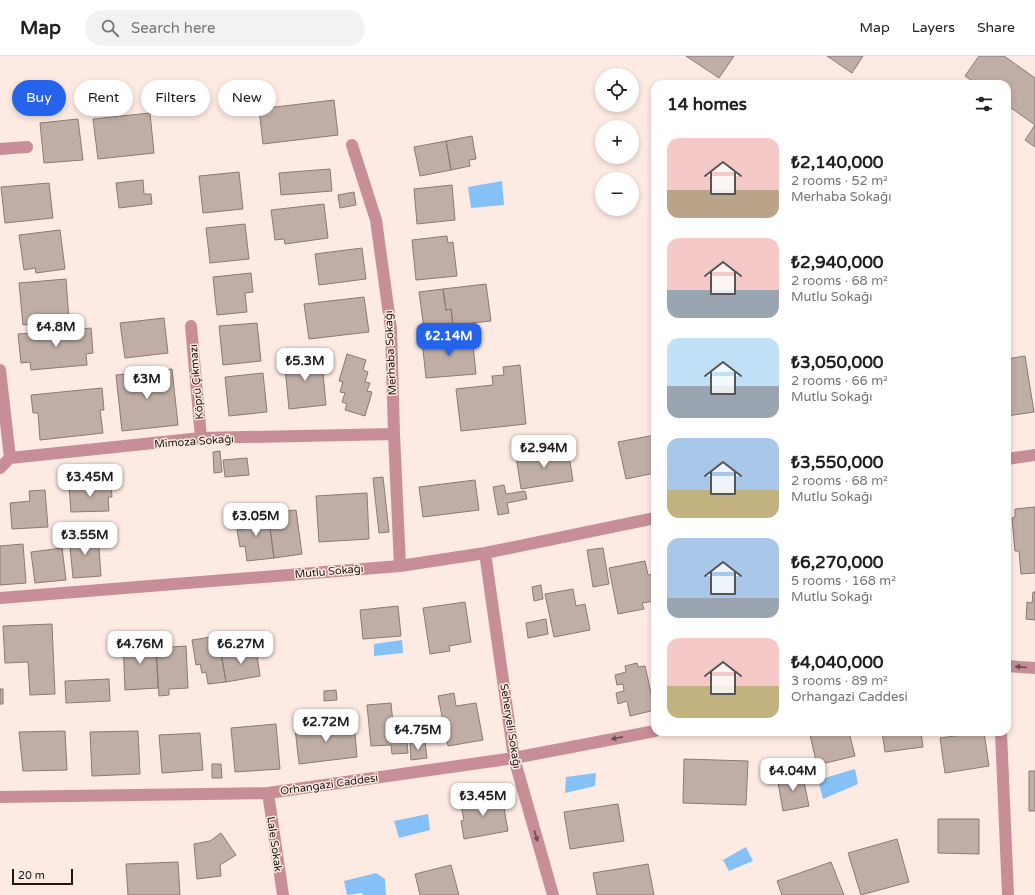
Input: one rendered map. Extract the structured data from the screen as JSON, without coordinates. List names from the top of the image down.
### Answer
{
  "streets": {
    "street": [
      "Merhaba Sokağı",
      "Köprü Çıkmazı",
      "Mimoza Sokağı",
      "Mutlu Sokağı",
      "Seheryeli Sokağı",
      "Orhangazi Caddesi",
      "Lale Sokak"
    ]
  },
  "crossings": [
    ["Merhaba Sokağı", "Mimoza Sokağı"],
    ["Merhaba Sokağı", "Mutlu Sokağı"],
    ["Köprü Çıkmazı", "Mimoza Sokağı"],
    ["Mutlu Sokağı", "Seheryeli Sokağı"],
    ["Seheryeli Sokağı", "Orhangazi Caddesi"],
    ["Orhangazi Caddesi", "Lale Sokak"]
  ],
  "one_way": ["Seheryeli Sokağı"],
  "scale_bar": "20 m",
  "page": {
    "header": "Map",
    "search": "Search here",
    "nav": ["Map", "Layers", "Share"],
    "map_buttons": ["+", "−"],
    "chip": [
      "Buy",
      "Rent",
      "Filters",
      "New"
    ],
    "heading": "14 homes",
    "list": [
      {
        "name": "₺2,140,000",
        "note": "2 rooms · 52 m² · Merhaba Sokağı"
      },
      {
        "name": "₺2,940,000",
        "note": "2 rooms · 68 m² · Mutlu Sokağı"
      },
      {
        "name": "₺3,050,000",
        "note": "2 rooms · 66 m² · Mutlu Sokağı"
      },
      {
        "name": "₺3,550,000",
        "note": "2 rooms · 68 m² · Mutlu Sokağı"
      },
      {
        "name": "₺6,270,000",
        "note": "5 rooms · 168 m² · Mutlu Sokağı"
      },
      {
        "name": "₺4,040,000",
        "note": "3 rooms · 89 m² · Orhangazi Caddesi"
      }
    ],
    "price": [
      "₺4.8M",
      "₺2.14M",
      "₺5.3M",
      "₺3M",
      "₺2.94M",
      "₺3.45M",
      "₺3.05M",
      "₺3.55M",
      "₺4.76M",
      "₺6.27M",
      "₺2.72M",
      "₺4.75M",
      "₺4.04M",
      "₺3.45M"
    ],
    "scale": "20 m"
  }
}
